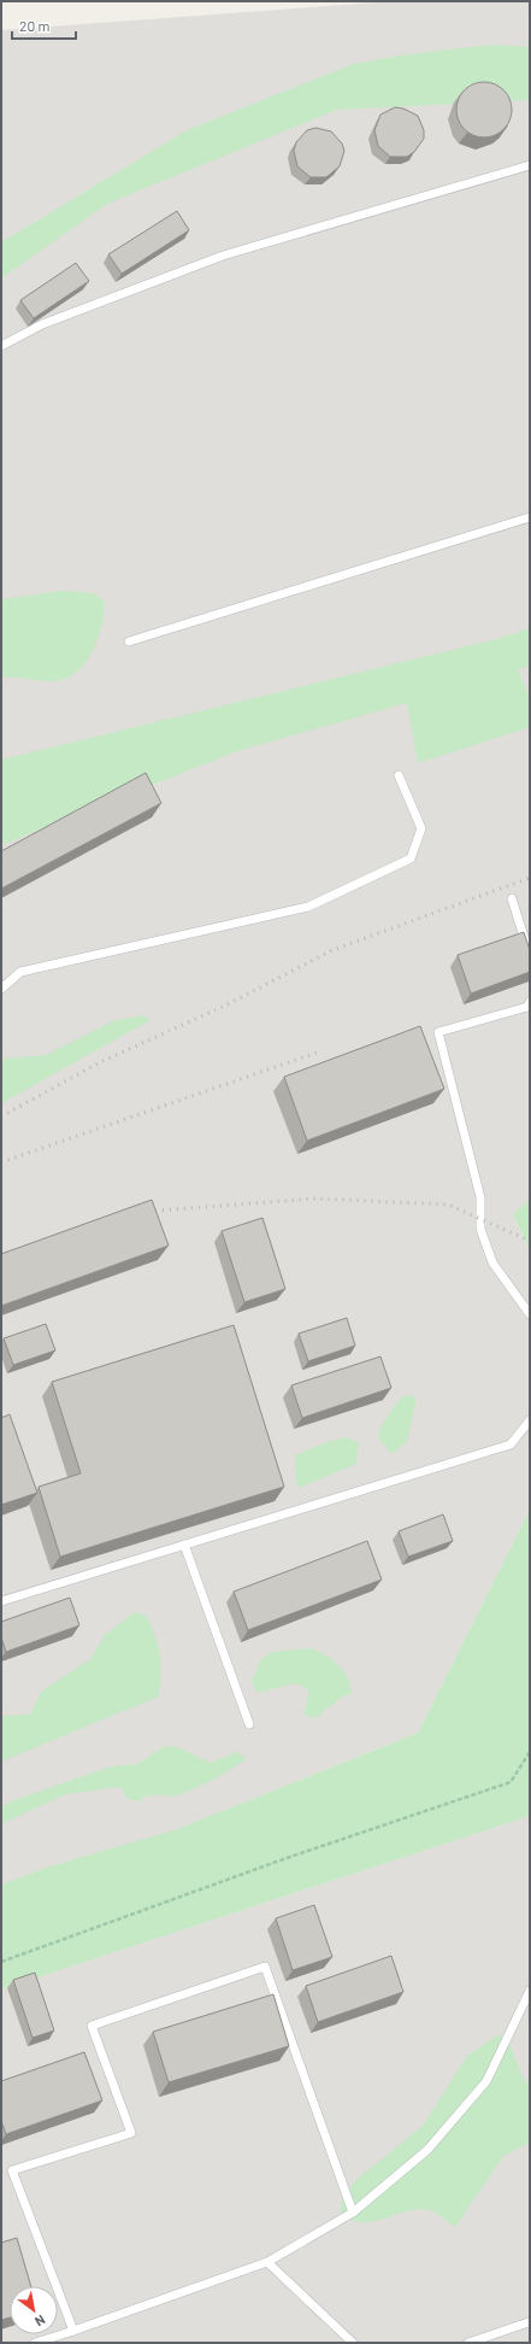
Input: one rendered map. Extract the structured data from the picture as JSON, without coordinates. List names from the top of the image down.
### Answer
{
  "scale_bar": "20 m",
  "north": "bottom right"
}
